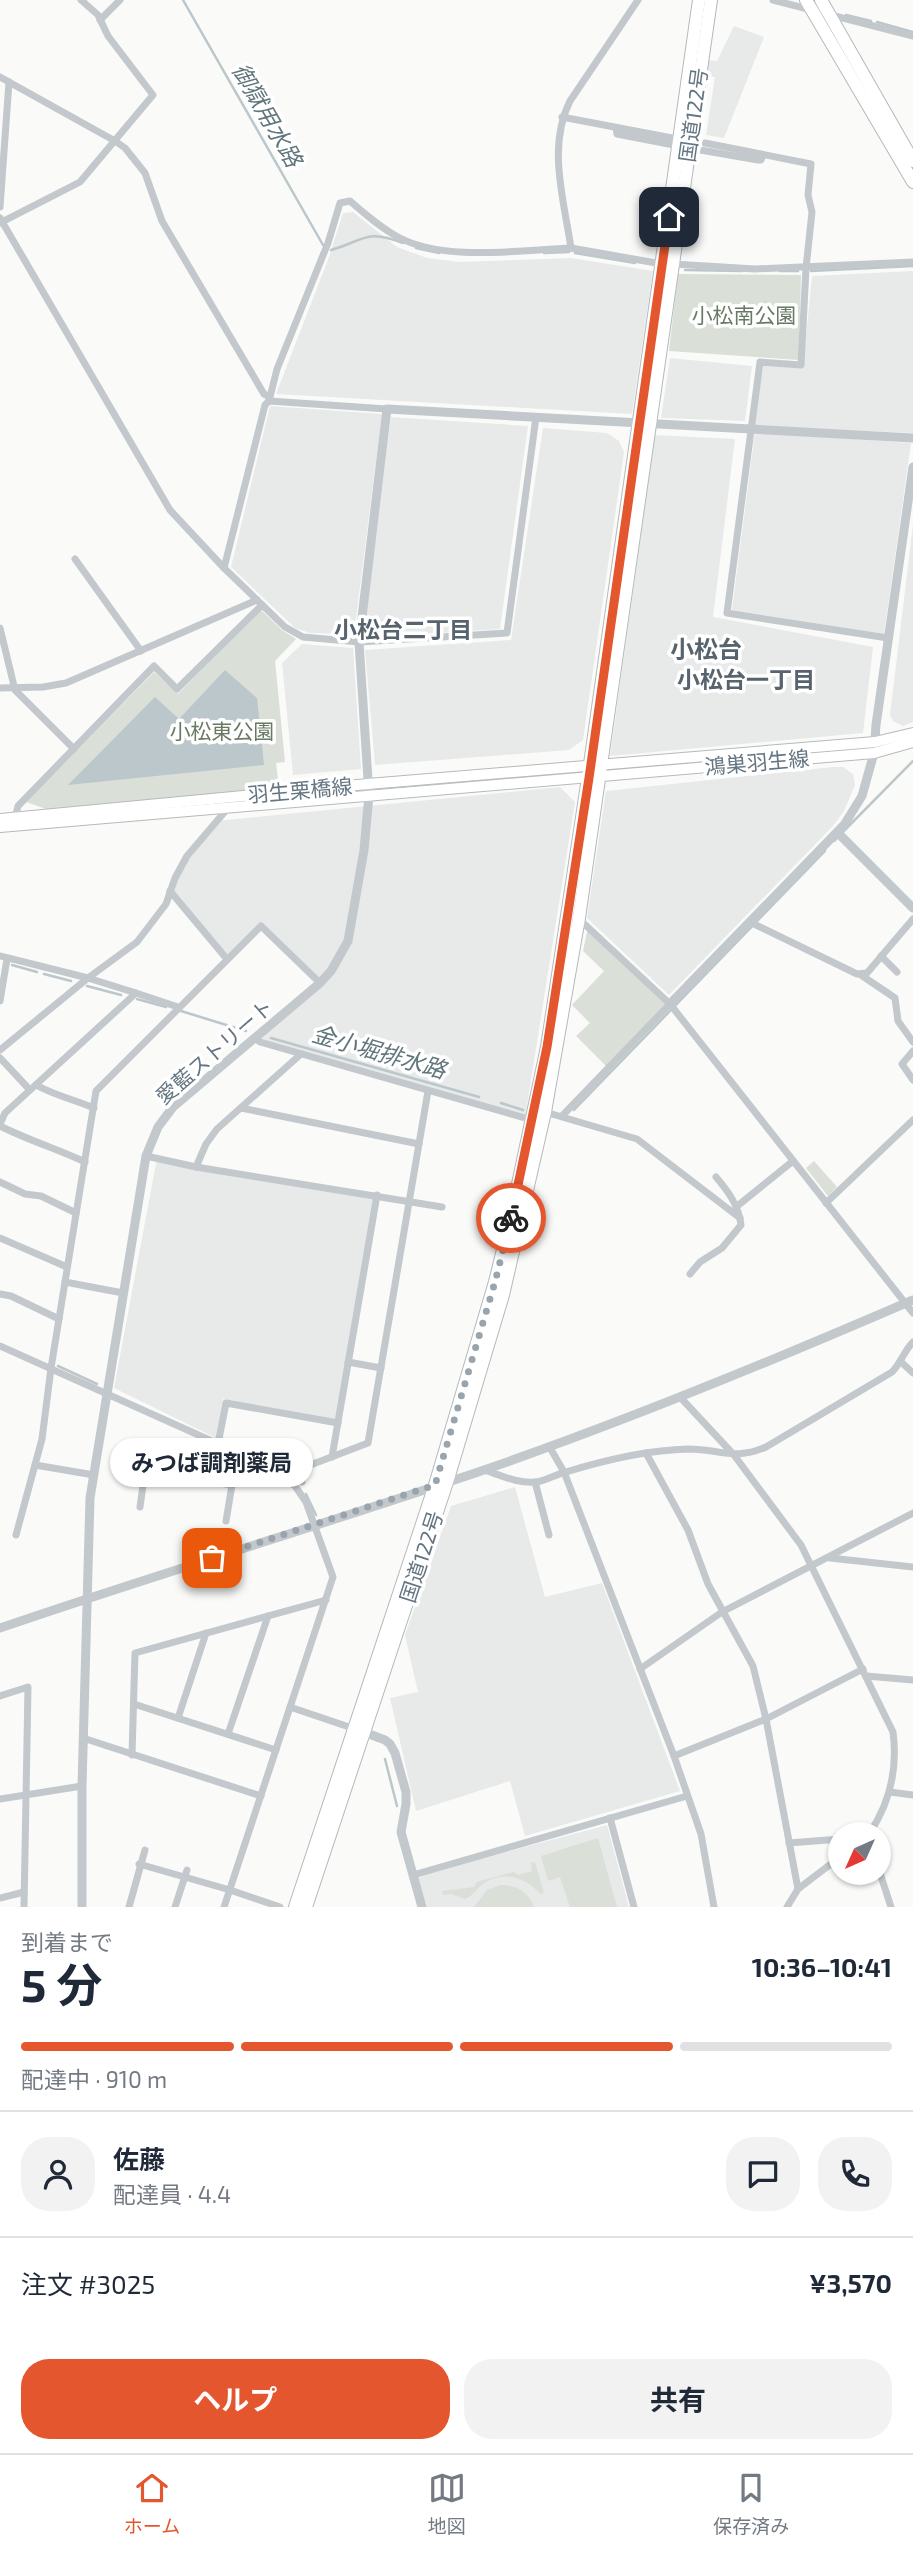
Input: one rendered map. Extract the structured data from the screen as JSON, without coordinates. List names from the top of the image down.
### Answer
{
  "streets": {
    "highway": ["国道122号"],
    "main road": ["鴻巣羽生線", "羽生栗橋線"],
    "street": ["愛藍ストリート"]
  },
  "crossings": [
    ["国道122号", "鴻巣羽生線"],
    ["国道122号", "羽生栗橋線"],
    ["鴻巣羽生線", "羽生栗橋線"],
    ["羽生栗橋線", "愛藍ストリート"]
  ],
  "districts": ["小松台二丁目", "小松台", "小松台一丁目"],
  "water": ["御獄用水路", "金小堀排水路"],
  "parks": ["小松南公園", "小松東公園"],
  "places": ["みつば調剤薬局"],
  "north": "bottom left",
  "page": {
    "bubble": "みつば調剤薬局",
    "heading": ["5 分", "到着まで", "10:36–10:41"],
    "panel": [
      "佐藤",
      "配達員 · 4.4",
      "注文 #3025",
      "¥3,570"
    ],
    "bar": "配達中 · 910 m",
    "buttons": ["ヘルプ", "共有"],
    "tabs": ["ホーム", "地図", "保存済み"]
  }
}
